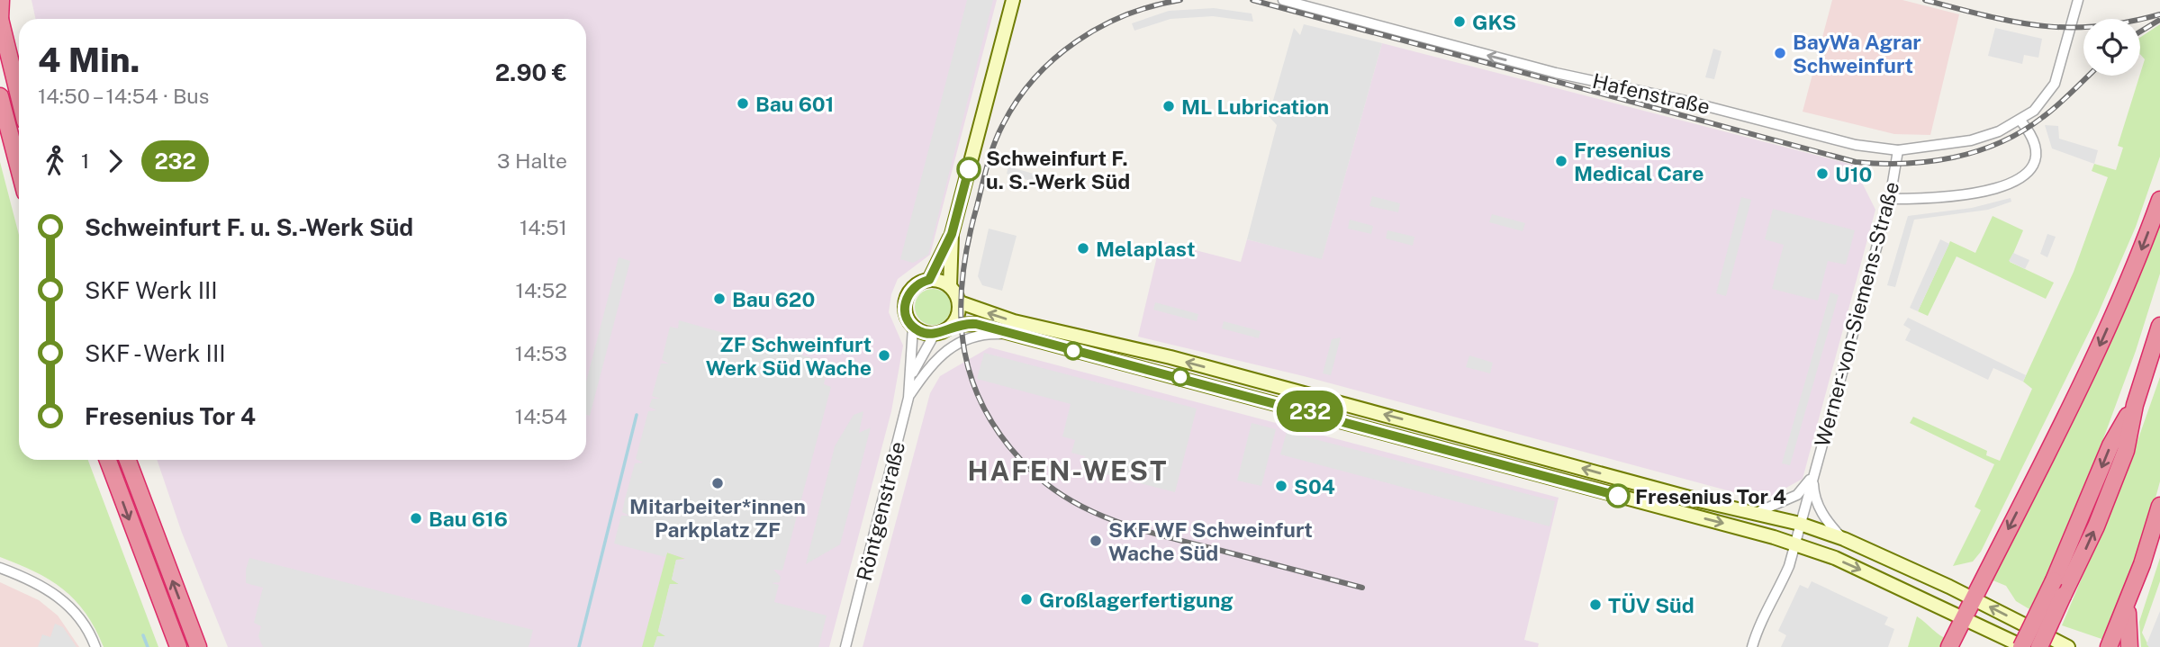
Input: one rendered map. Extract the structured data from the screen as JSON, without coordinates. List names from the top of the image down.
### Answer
{
  "streets": {
    "street": ["Hafenstraße", "Werner-von-Siemens-Straße", "Röntgenstraße"]
  },
  "crossings": [
    ["Hafenstraße", "Werner-von-Siemens-Straße"]
  ],
  "one_way": ["Hafenstraße"],
  "districts": ["HAFEN-WEST"],
  "places": [
    "GKS",
    "BayWa Agrar Schweinfurt",
    "Bau 601",
    "ML Lubrication",
    "Fresenius Medical Care",
    "Schweinfurt F. u. S.-Werk Süd",
    "U10",
    "Melaplast",
    "Bau 620",
    "ZF Schweinfurt Werk Süd Wache",
    "Mitarbeiter*innen Parkplatz ZF",
    "S04",
    "Fresenius Tor 4",
    "Bau 616",
    "SKF WF Schweinfurt Wache Süd",
    "Großlagerfertigung",
    "TÜV Süd"
  ],
  "lines": ["bus line 232"],
  "page": {
    "on_map": "232",
    "heading": ["4 Min.", "14:50 – 14:54 · Bus", "2.90 €"],
    "legs": ["1", "232", "3 Halte"],
    "list": [
      {
        "name": "Schweinfurt F. u. S.-Werk Süd",
        "value": "14:51"
      },
      {
        "name": "SKF Werk III",
        "value": "14:52"
      },
      {
        "name": "SKF - Werk III",
        "value": "14:53"
      },
      {
        "name": "Fresenius Tor 4",
        "value": "14:54"
      }
    ]
  }
}
